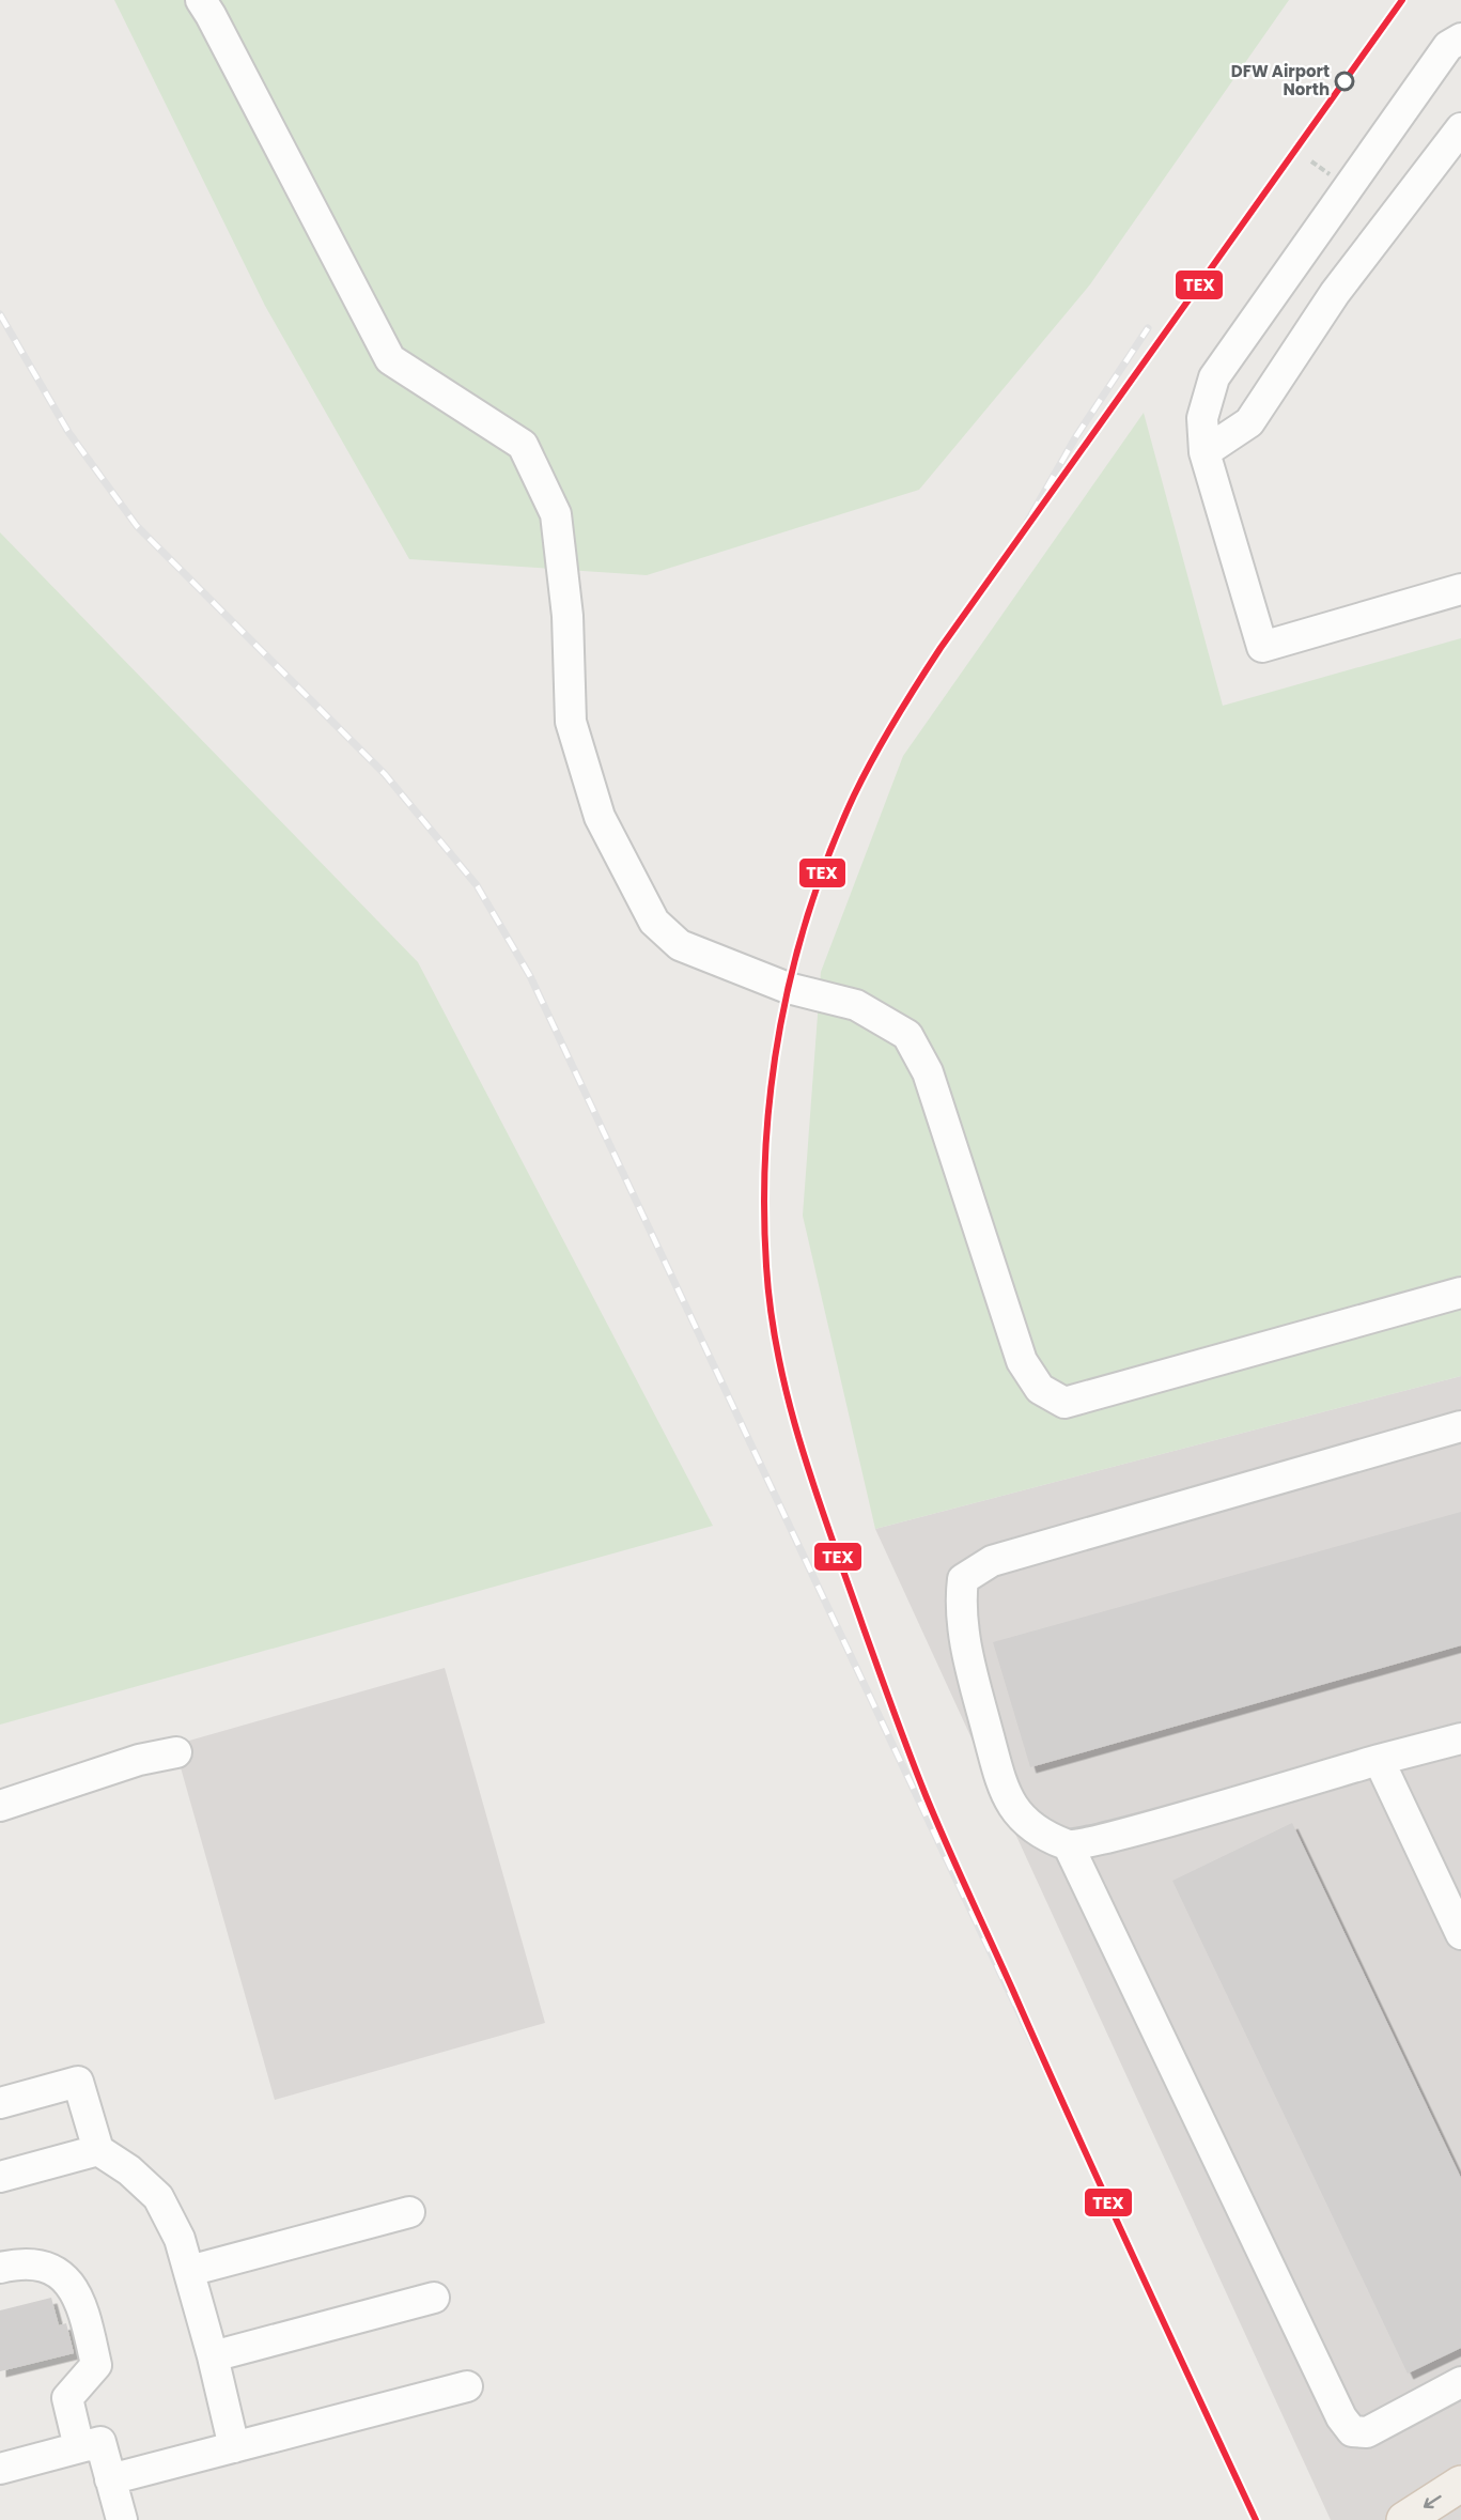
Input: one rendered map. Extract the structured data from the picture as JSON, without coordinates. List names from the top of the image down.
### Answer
{
  "places": ["DFW Airport North"],
  "lines": ["transit line TEX"]
}
